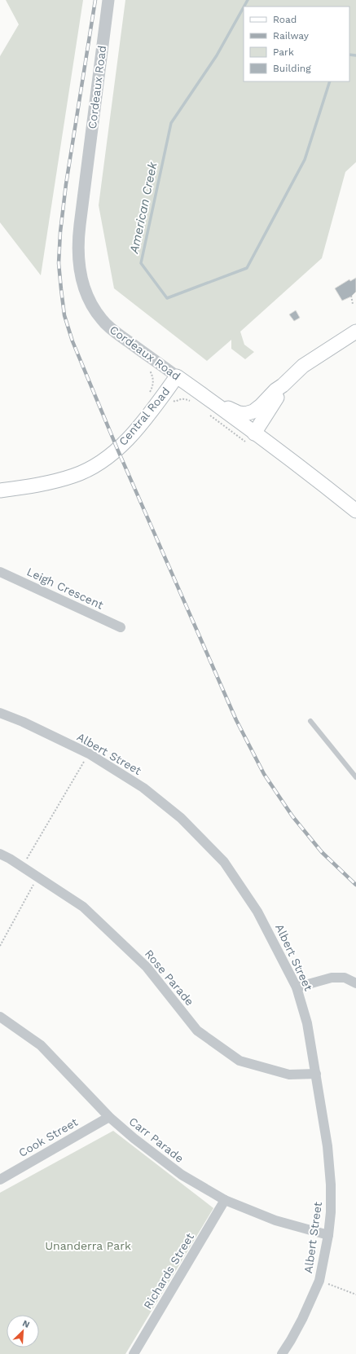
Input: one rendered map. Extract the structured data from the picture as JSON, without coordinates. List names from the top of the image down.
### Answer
{
  "streets": {
    "main road": ["Cordeaux Road", "Central Road"],
    "street": [
      "Leigh Crescent",
      "Albert Street",
      "Rose Parade",
      "Cook Street",
      "Carr Parade",
      "Richards Street"
    ]
  },
  "crossings": [
    ["Cordeaux Road", "Central Road"],
    ["Albert Street", "Rose Parade"],
    ["Albert Street", "Carr Parade"],
    ["Cook Street", "Carr Parade"],
    ["Carr Parade", "Richards Street"]
  ],
  "water": ["American Creek"],
  "parks": ["Unanderra Park"],
  "legend": [
    "Road",
    "Railway",
    "Park",
    "Building"
  ],
  "north": "top right"
}
